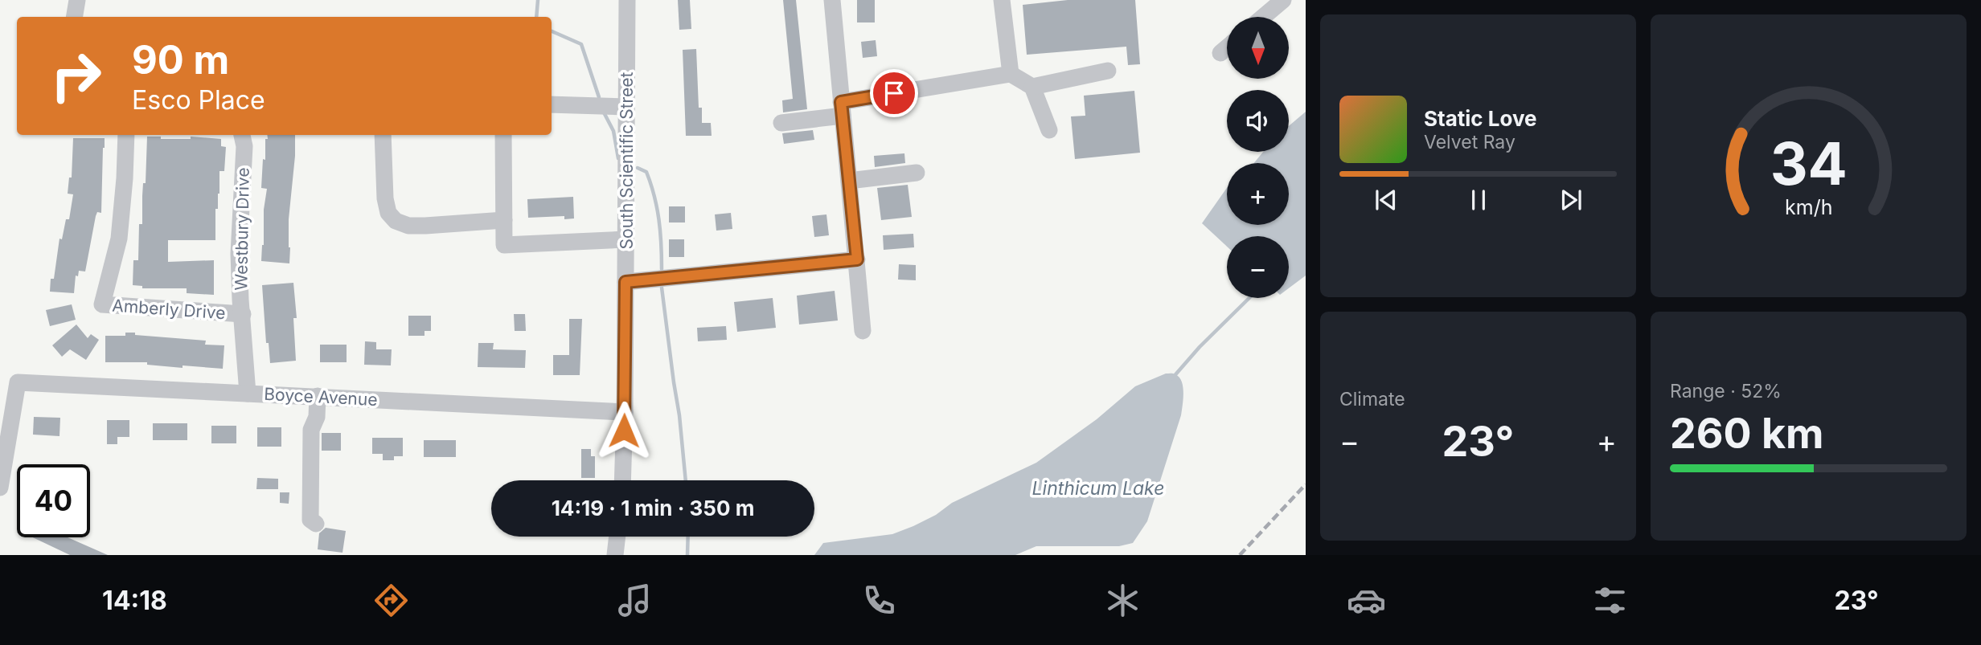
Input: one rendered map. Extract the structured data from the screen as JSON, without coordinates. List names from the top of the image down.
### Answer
{
  "streets": {
    "street": [
      "South Scientific Street",
      "Westbury Drive",
      "Amberly Drive",
      "Boyce Avenue"
    ]
  },
  "crossings": [
    ["South Scientific Street", "Boyce Avenue"],
    ["Westbury Drive", "Amberly Drive"],
    ["Westbury Drive", "Boyce Avenue"]
  ],
  "water": ["Linthicum Lake"],
  "north": "bottom",
  "page": {
    "map_buttons": ["+", "−"],
    "turn": ["90 m", "Esco Place"],
    "song": ["Static Love", "Velvet Ray"],
    "tile": [
      "Climate",
      ["Range · 52%", "260 km"]
    ],
    "heat": ["−", "23°", "+"],
    "limit": "40",
    "trip": "14:19 · 1 min · 350 m",
    "tabs": ["14:18", "23°"],
    "gauge": ["34", "km/h"]
  }
}
